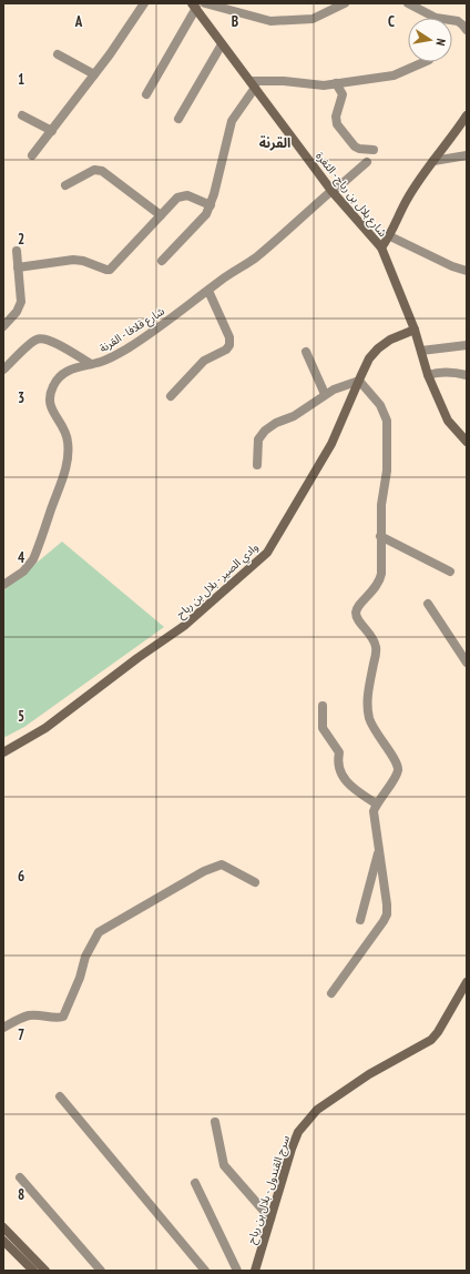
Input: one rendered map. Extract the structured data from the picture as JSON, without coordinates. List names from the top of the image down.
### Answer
{
  "streets": {
    "street": [
      "شارع بلال بن رباح - الثغرة",
      "شارع قلافا - القرنة",
      "وادي الصير - بلال بن رباح",
      "سرج القندول - بلال بن رباح"
    ]
  },
  "crossings": [
    ["شارع بلال بن رباح - الثغرة", "شارع قلافا - القرنة"],
    ["شارع بلال بن رباح - الثغرة", "وادي الصير - بلال بن رباح"]
  ],
  "districts": ["القرنة"],
  "north": "right",
  "grid": {
    "columns": ["A", "B", "C"],
    "rows": [
      "1",
      "2",
      "3",
      "4",
      "5",
      "6",
      "7",
      "8"
    ]
  }
}
